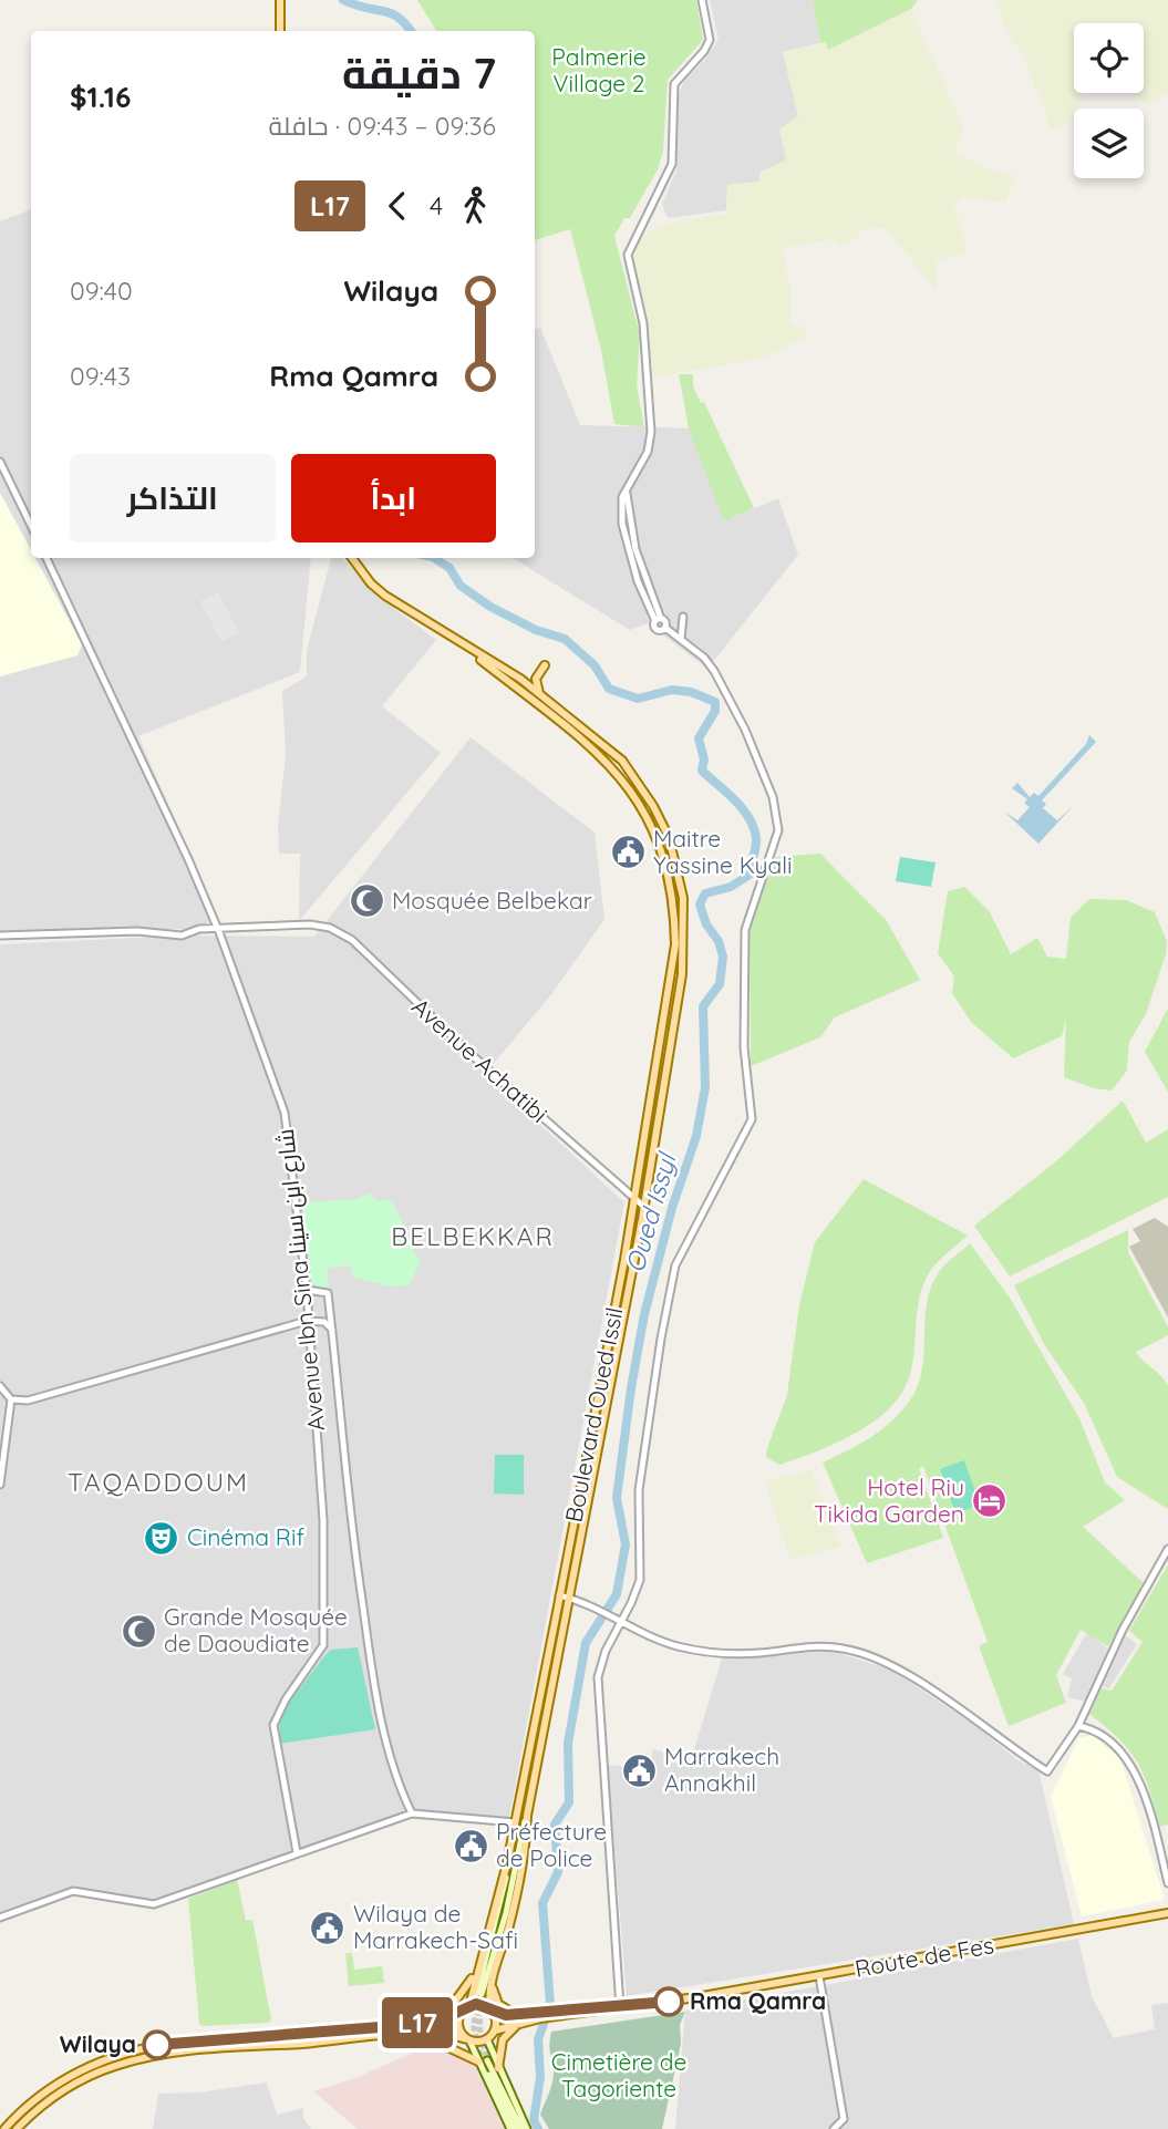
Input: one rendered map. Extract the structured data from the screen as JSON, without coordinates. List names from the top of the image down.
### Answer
{
  "streets": {
    "main road": ["Boulevard Oued Issil", "Route de Fes"],
    "street": ["Avenue Achatibi", "Avenue Ibn Sina شارع ابن سينا"]
  },
  "crossings": [
    ["Avenue Achatibi", "Avenue Ibn Sina شارع ابن سينا"],
    ["Avenue Achatibi", "Boulevard Oued Issil"],
    ["Boulevard Oued Issil", "Route de Fes"]
  ],
  "districts": ["BELBEKKAR", "TAQADDOUM"],
  "water": ["Oued Issyl"],
  "parks": ["Palmerie Village 2", "Cimetière de Tagoriente"],
  "places": {
    "public building": [
      "Maitre Yassine Kyali",
      "Marrakech Annakhil",
      "Préfecture de Police",
      "Wilaya de Marrakech-Safi"
    ],
    "mosque": ["Mosquée Belbekar", "Grande Mosquée de Daoudiate"],
    "hotel": ["Hotel Riu Tikida Garden"],
    "theatre": ["Cinéma Rif"],
    "other": ["Rma Qamra", "Wilaya"]
  },
  "lines": ["bus line L17"],
  "page": {
    "on_map": "L17",
    "heading": ["7 دقيقة", "09:36 – 09:43 · حافلة", "$1.16"],
    "legs": ["4", "L17"],
    "list": [
      {
        "name": "Wilaya",
        "value": "09:40"
      },
      {
        "name": "Rma Qamra",
        "value": "09:43"
      }
    ],
    "buttons": ["ابدأ", "التذاكر"]
  }
}
